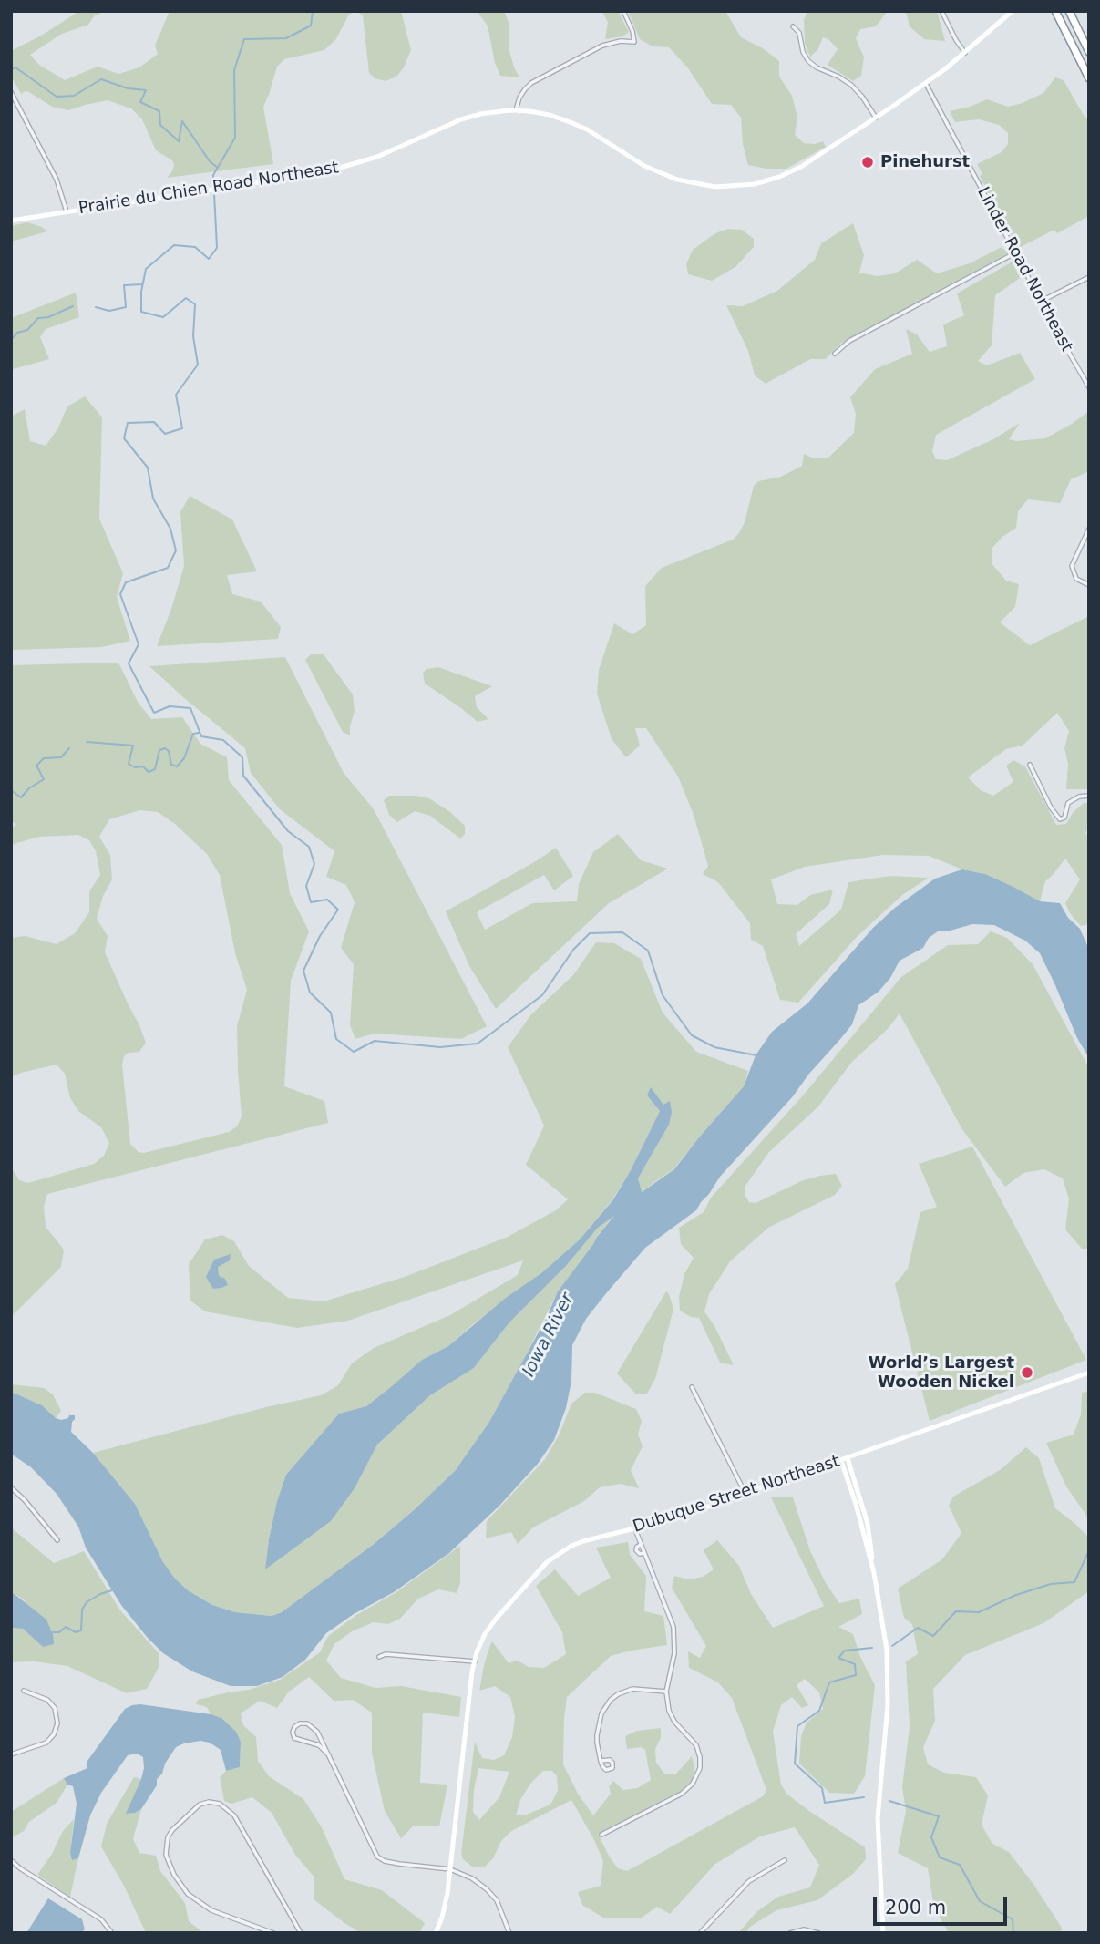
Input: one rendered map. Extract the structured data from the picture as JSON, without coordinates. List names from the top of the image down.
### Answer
{
  "streets": {
    "main road": ["Prairie du Chien Road Northeast", "Dubuque Street Northeast"],
    "street": ["Linder Road Northeast"]
  },
  "crossings": [
    ["Prairie du Chien Road Northeast", "Linder Road Northeast"]
  ],
  "water": ["Iowa River"],
  "places": ["Pinehurst", "World’s Largest Wooden Nickel"],
  "scale_bar": "200 m"
}
